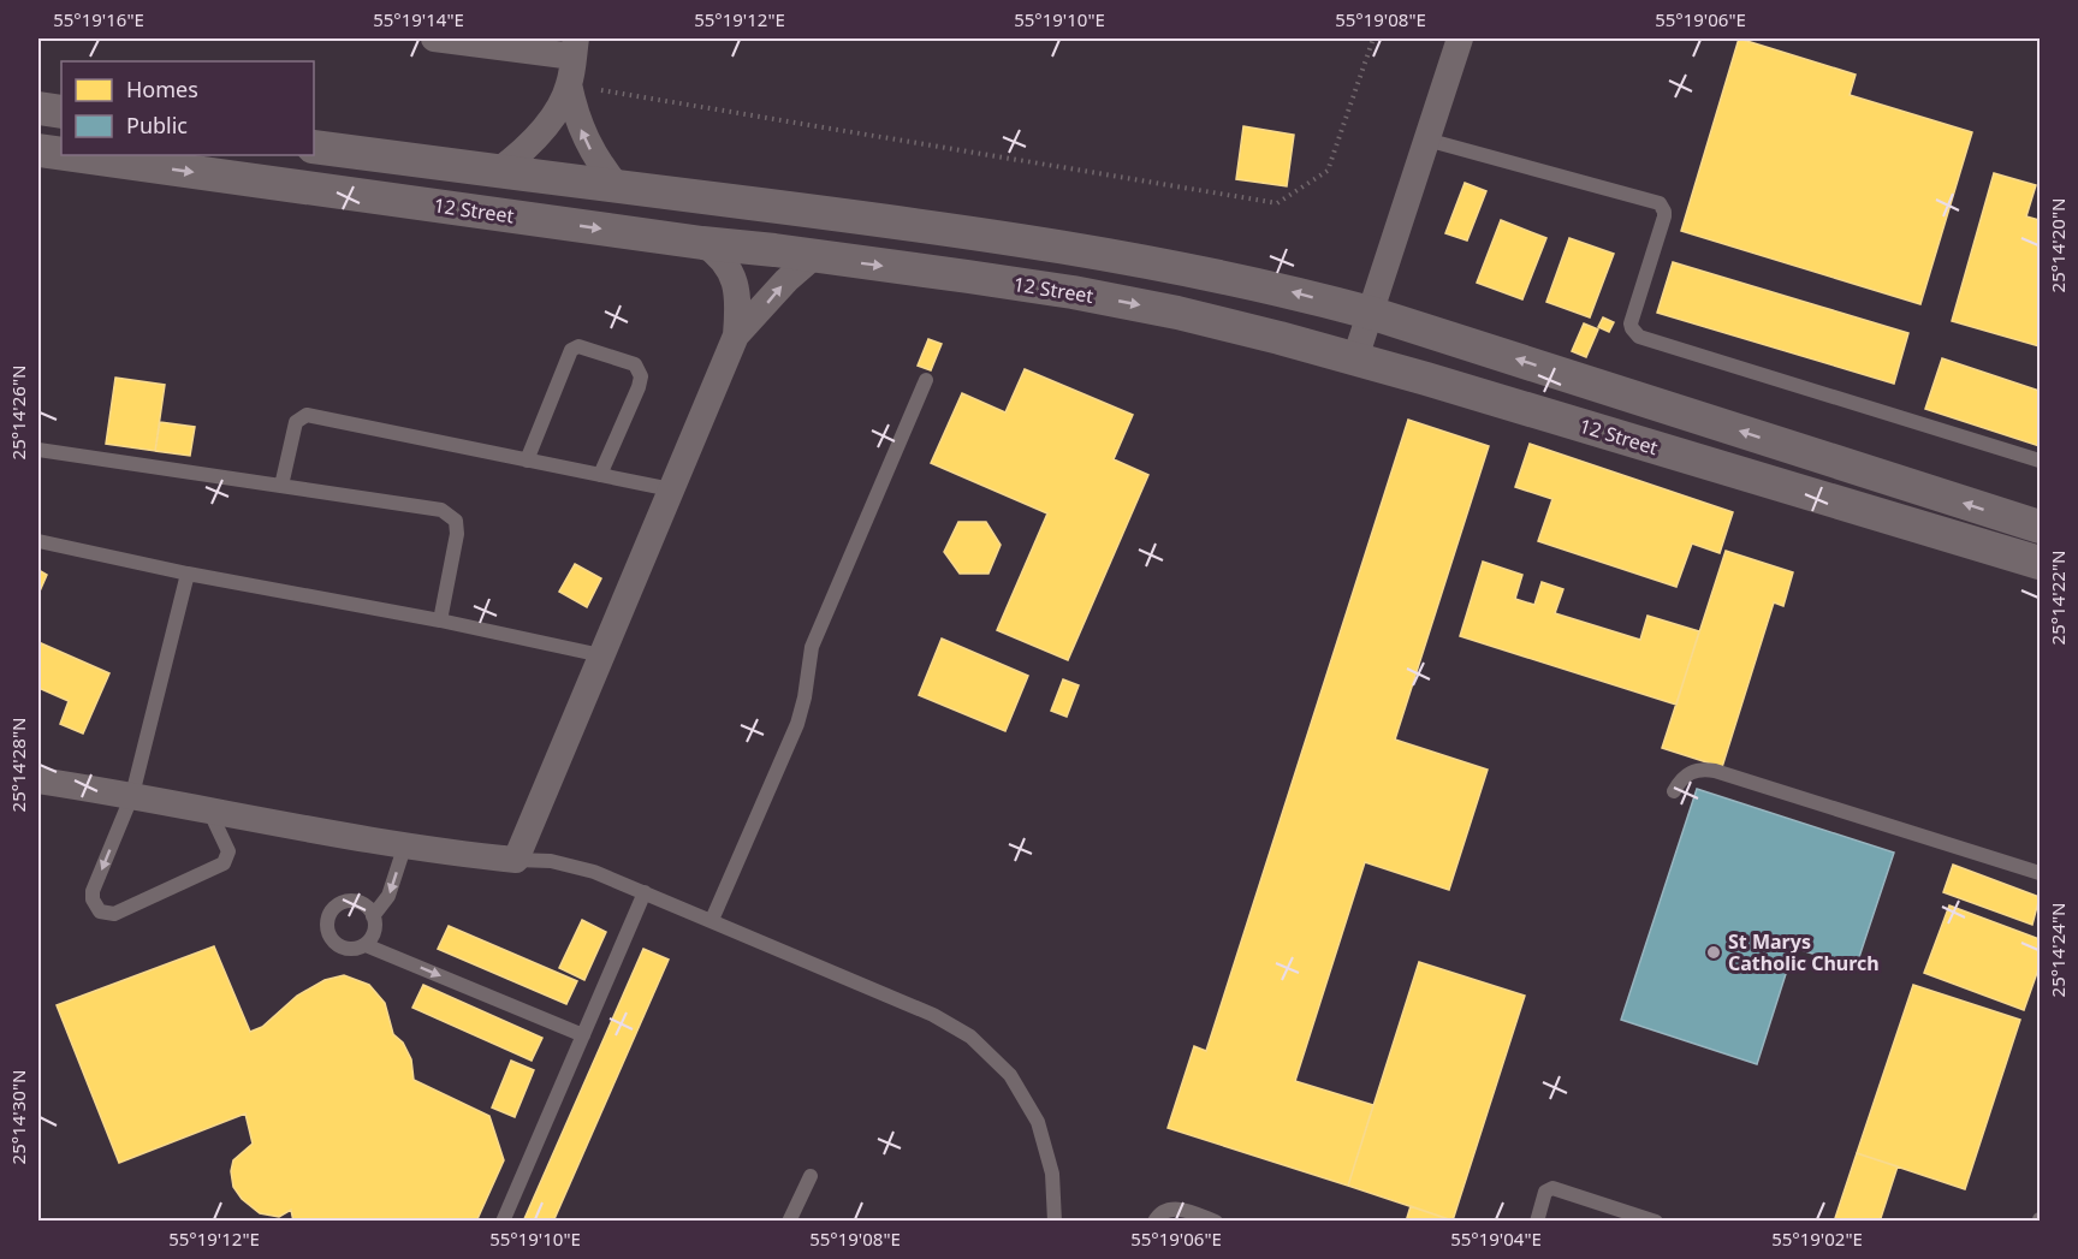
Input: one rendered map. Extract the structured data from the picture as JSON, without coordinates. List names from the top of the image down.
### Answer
{
  "streets": {
    "street": ["12 Street"]
  },
  "places": ["St Marys Catholic Church"],
  "legend": ["Homes", "Public"],
  "coordinates": [
    "55°19'16\"E",
    "55°19'14\"E",
    "55°19'12\"E",
    "55°19'10\"E",
    "55°19'08\"E",
    "55°19'06\"E",
    "25°14'20\"N",
    "25°14'26\"N",
    "25°14'22\"N",
    "25°14'28\"N",
    "25°14'24\"N",
    "25°14'30\"N",
    "55°19'04\"E",
    "55°19'02\"E"
  ]
}
